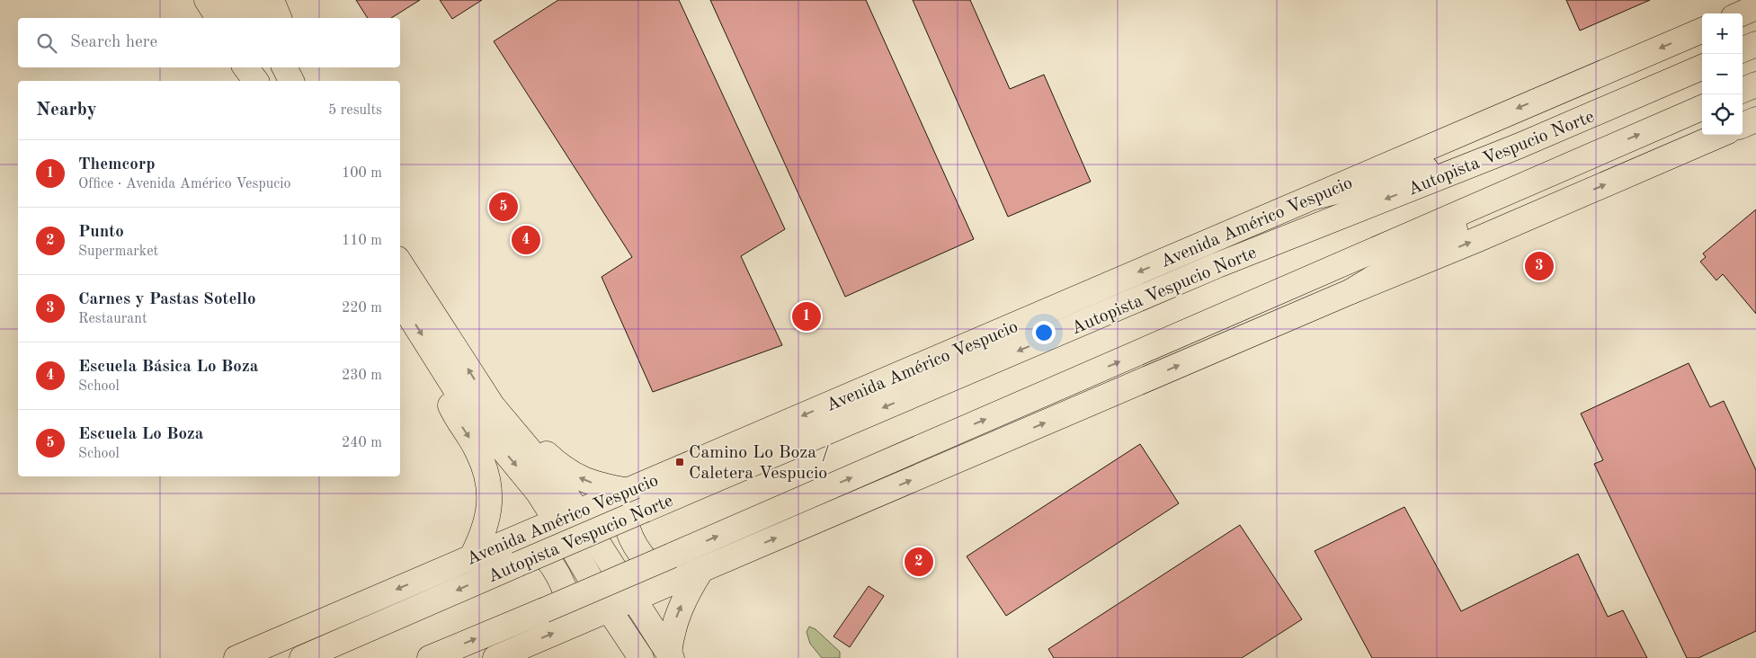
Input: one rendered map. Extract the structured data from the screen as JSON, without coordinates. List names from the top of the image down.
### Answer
{
  "streets": {
    "main road": ["Autopista Vespucio Norte", "Avenida Américo Vespucio"]
  },
  "places": {
    "transit": ["Camino Lo Boza / Caletera Vespucio"]
  },
  "page": {
    "map_buttons": ["+", "−"],
    "search": "Search here",
    "heading": ["Nearby", "5 results"],
    "list": [
      {
        "mark": "1",
        "name": "Themcorp",
        "note": "Office · Avenida Américo Vespucio",
        "value": "100 m"
      },
      {
        "mark": "2",
        "name": "Punto",
        "note": "Supermarket",
        "value": "110 m"
      },
      {
        "mark": "3",
        "name": "Carnes y Pastas Sotello",
        "note": "Restaurant",
        "value": "220 m"
      },
      {
        "mark": "4",
        "name": "Escuela Básica Lo Boza",
        "note": "School",
        "value": "230 m"
      },
      {
        "mark": "5",
        "name": "Escuela Lo Boza",
        "note": "School",
        "value": "240 m"
      }
    ],
    "pins": [
      "5",
      "4",
      "3",
      "1",
      "2"
    ]
  }
}
